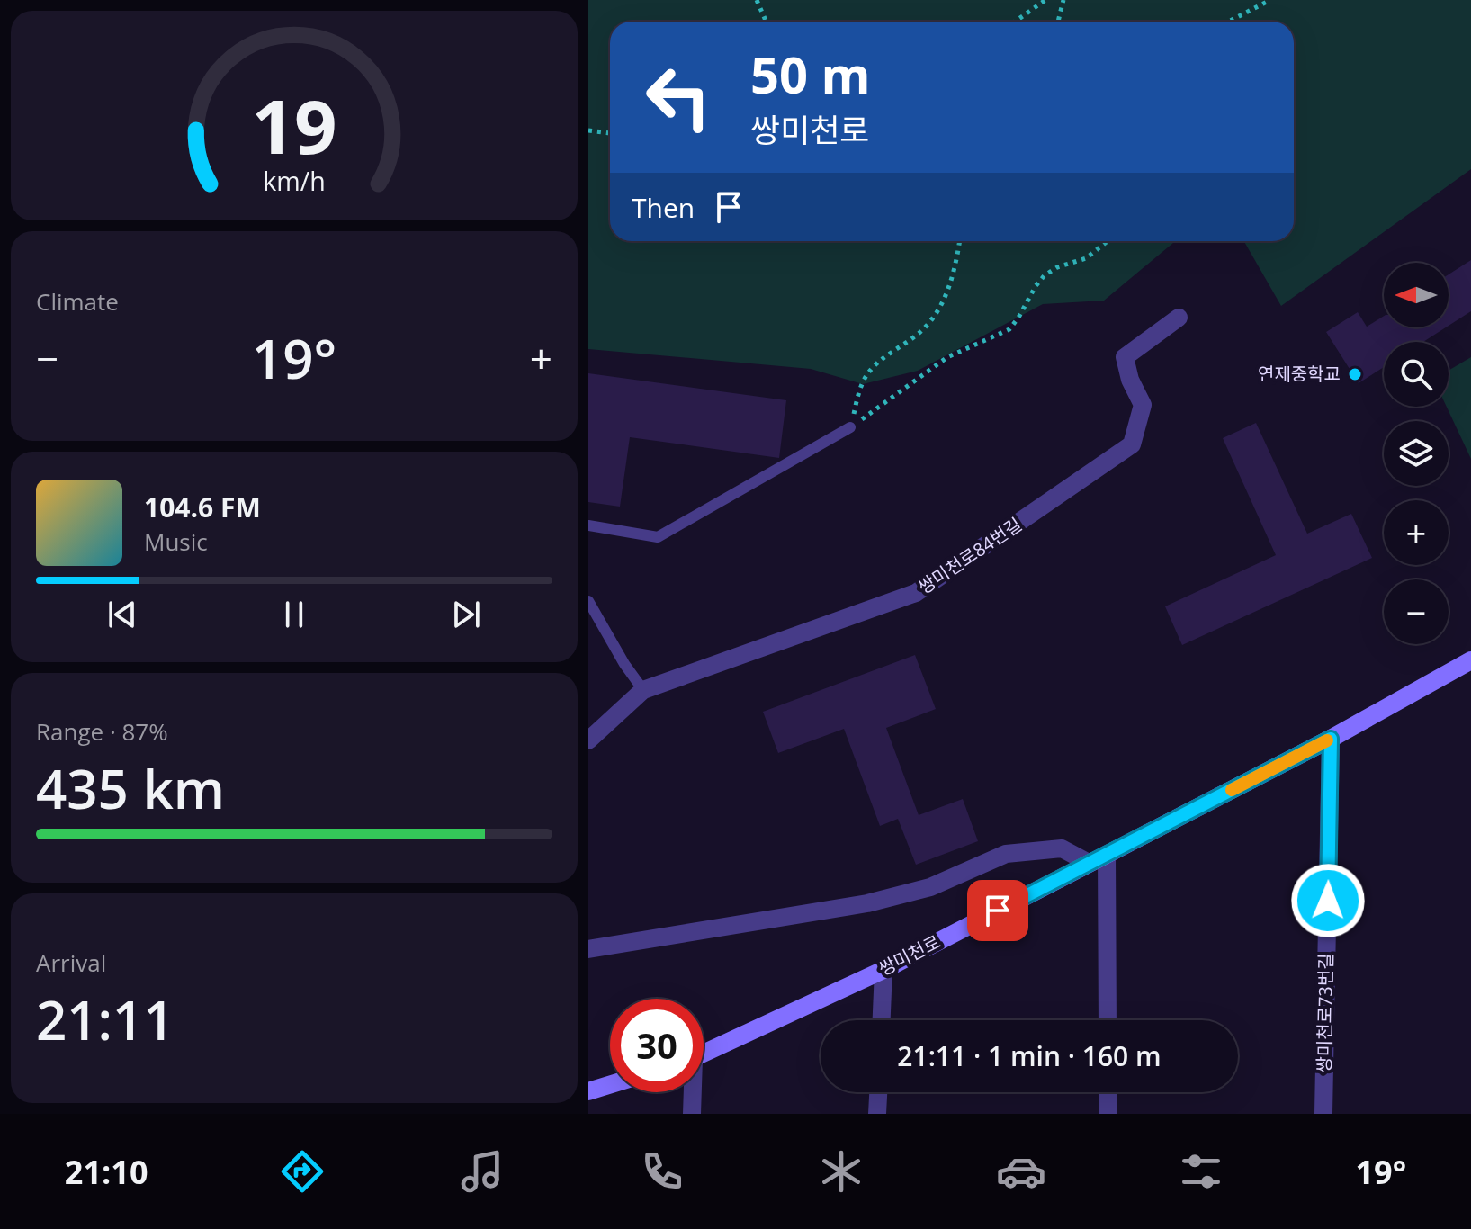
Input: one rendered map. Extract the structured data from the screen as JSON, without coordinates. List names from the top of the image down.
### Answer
{
  "streets": {
    "street": ["쌍미천로84번길", "쌍미천로", "쌍미천로73번길"]
  },
  "crossings": [
    ["쌍미천로", "쌍미천로73번길"]
  ],
  "places": ["연제중학교"],
  "north": "left",
  "page": {
    "turn": ["50 m", "쌍미천로"],
    "then": "Then",
    "tile": [
      "Climate",
      ["Range · 87%", "435 km"],
      ["Arrival", "21:11"]
    ],
    "map_buttons": ["+", "−"],
    "heat": ["−", "19°", "+"],
    "song": ["104.6 FM", "Music"],
    "limit": "30",
    "trip": "21:11 · 1 min · 160 m",
    "tabs": ["21:10", "19°"],
    "gauge": ["19", "km/h"]
  }
}
